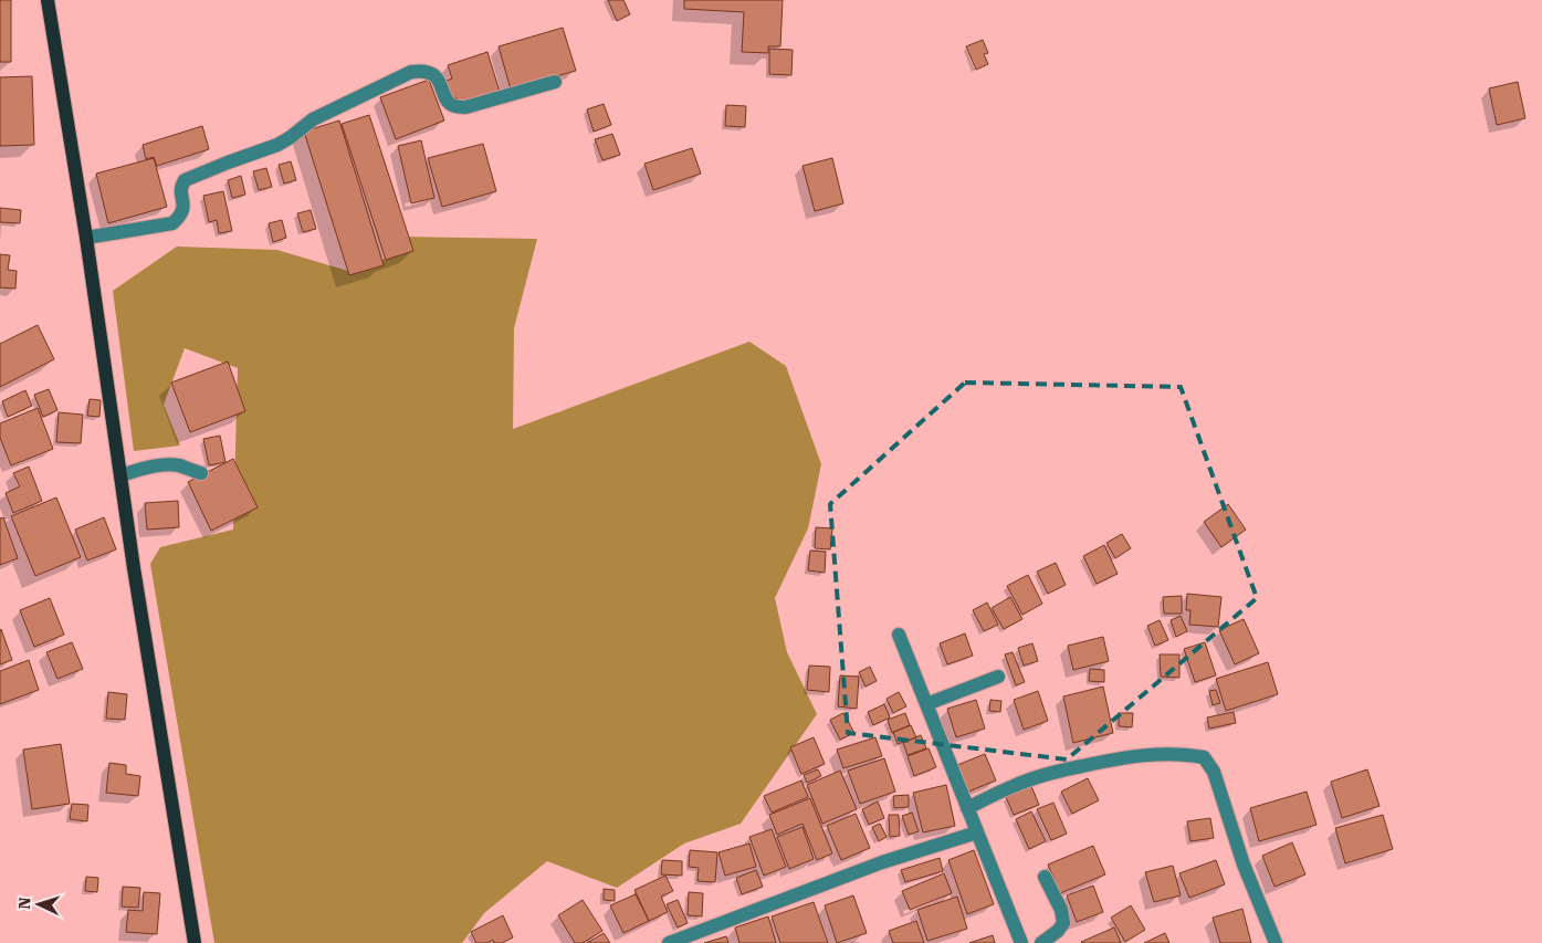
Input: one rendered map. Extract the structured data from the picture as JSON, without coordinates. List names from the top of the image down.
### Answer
{
  "north": "left"
}
